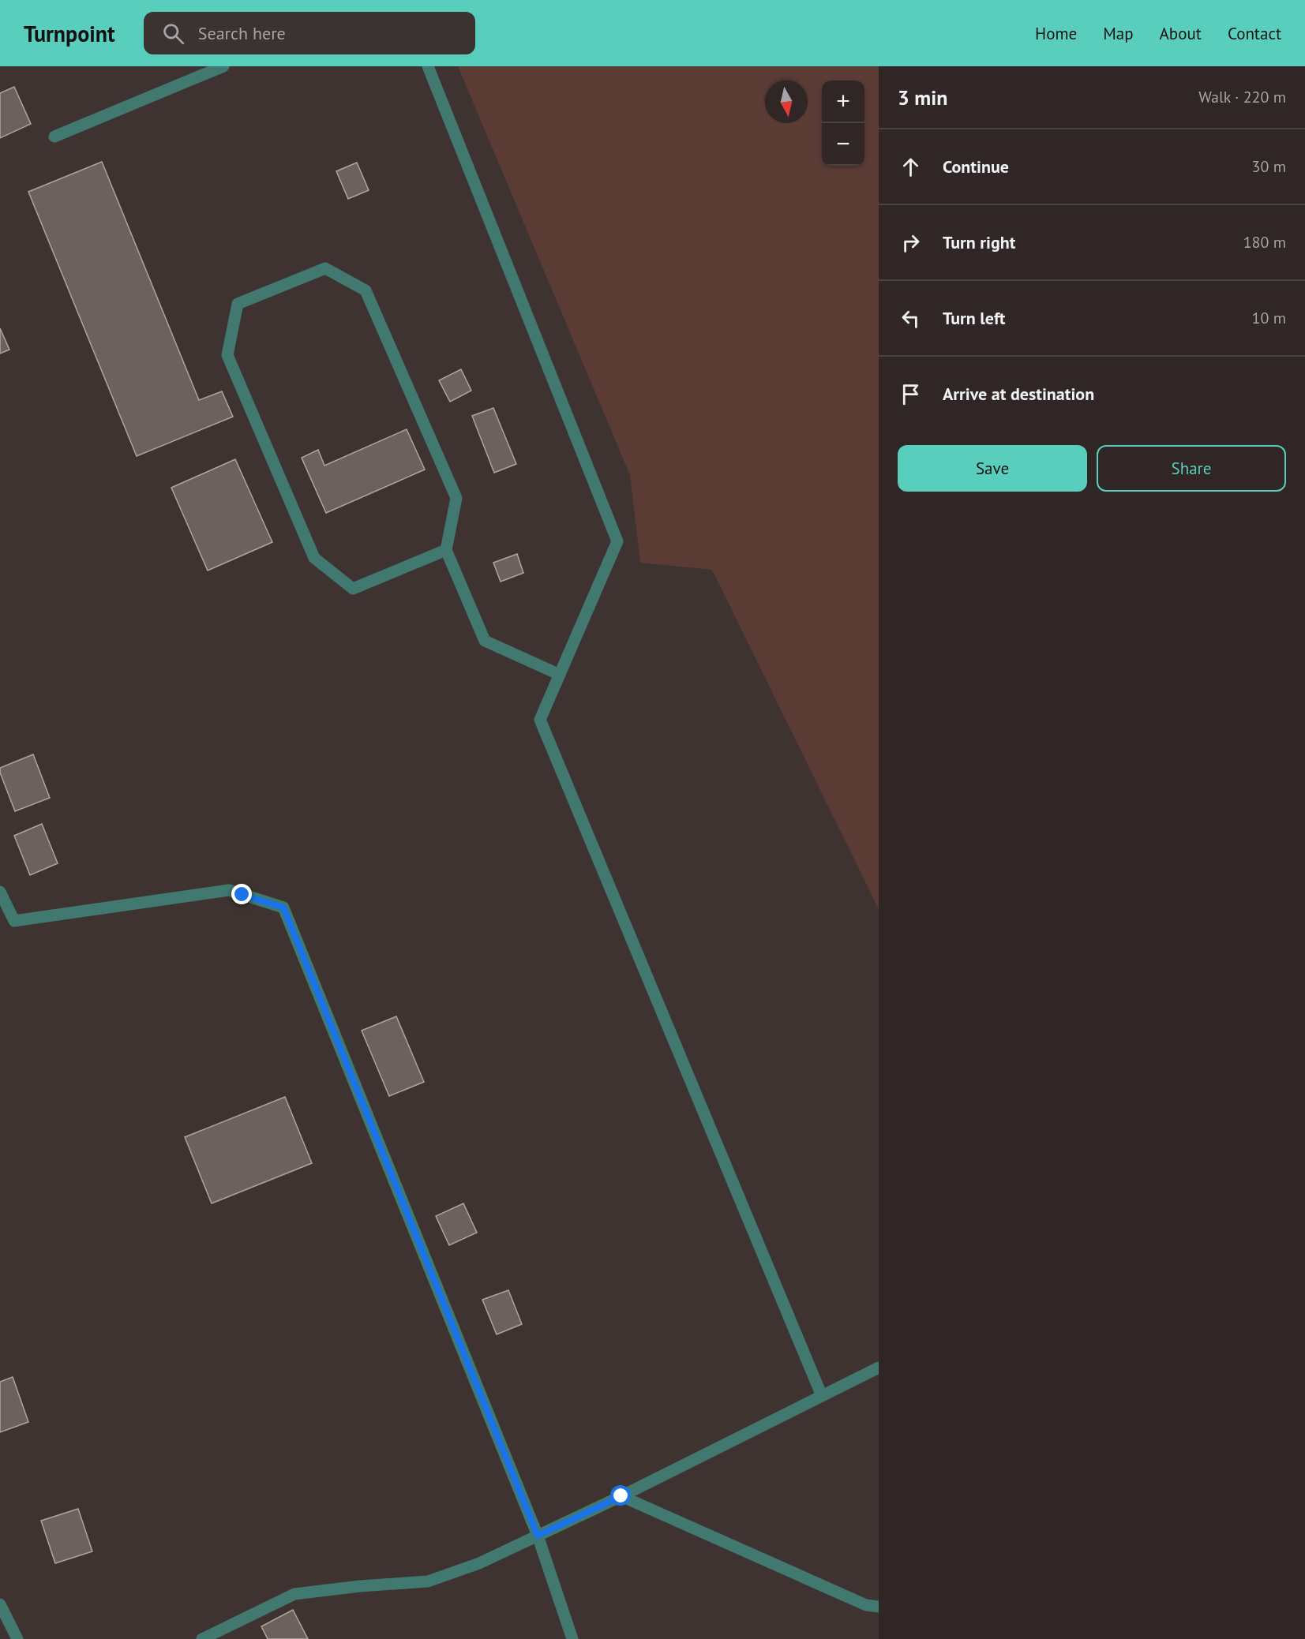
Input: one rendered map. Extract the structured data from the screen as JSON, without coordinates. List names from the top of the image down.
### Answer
{
  "north": "bottom",
  "page": {
    "header": "Turnpoint",
    "search": "Search here",
    "nav": [
      "Home",
      "Map",
      "About",
      "Contact"
    ],
    "heading": ["3 min", "Walk · 220 m"],
    "map_buttons": ["+", "−"],
    "list": [
      ["Continue", "30 m"],
      ["Turn right", "180 m"],
      ["Turn left", "10 m"],
      "Arrive at destination"
    ],
    "buttons": ["Save", "Share"]
  }
}
